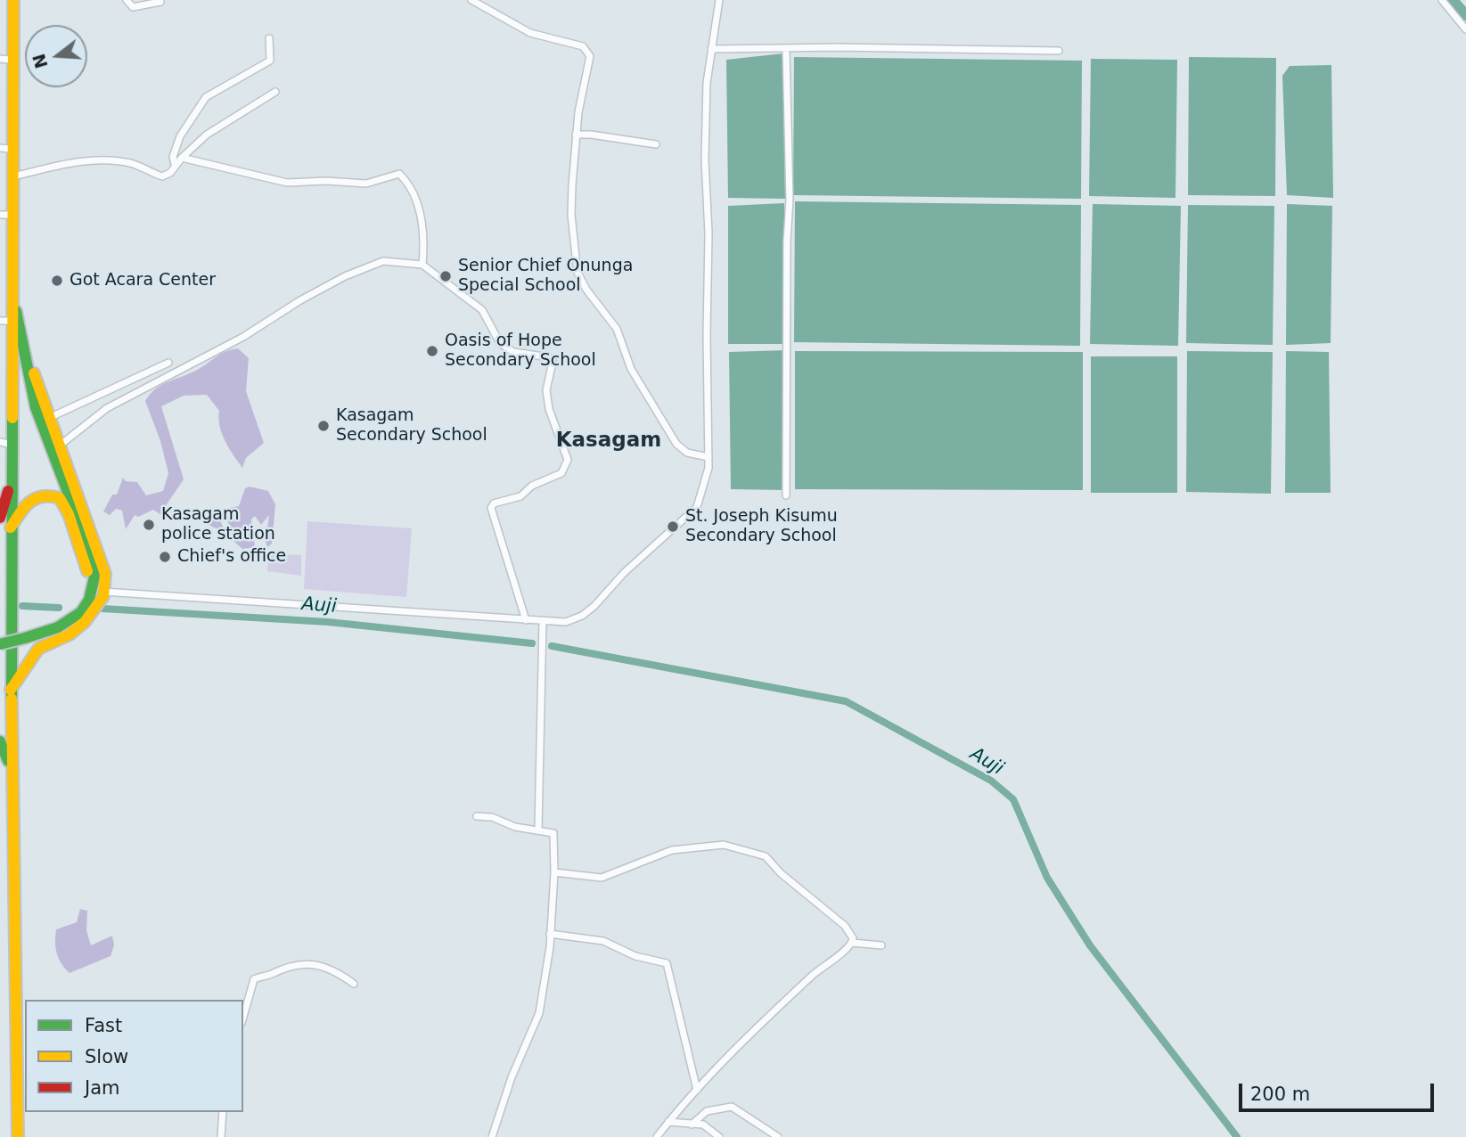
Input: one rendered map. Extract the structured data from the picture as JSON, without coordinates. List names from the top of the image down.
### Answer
{
  "districts": ["Kasagam"],
  "water": ["Auji"],
  "places": [
    "Senior Chief Onunga Special School",
    "Got Acara Center",
    "Oasis of Hope Secondary School",
    "Kasagam Secondary School",
    "Kasagam police station",
    "St. Joseph Kisumu Secondary School",
    "Chief's office"
  ],
  "legend": ["Fast", "Slow", "Jam"],
  "scale_bar": "200 m",
  "north": "left"
}
